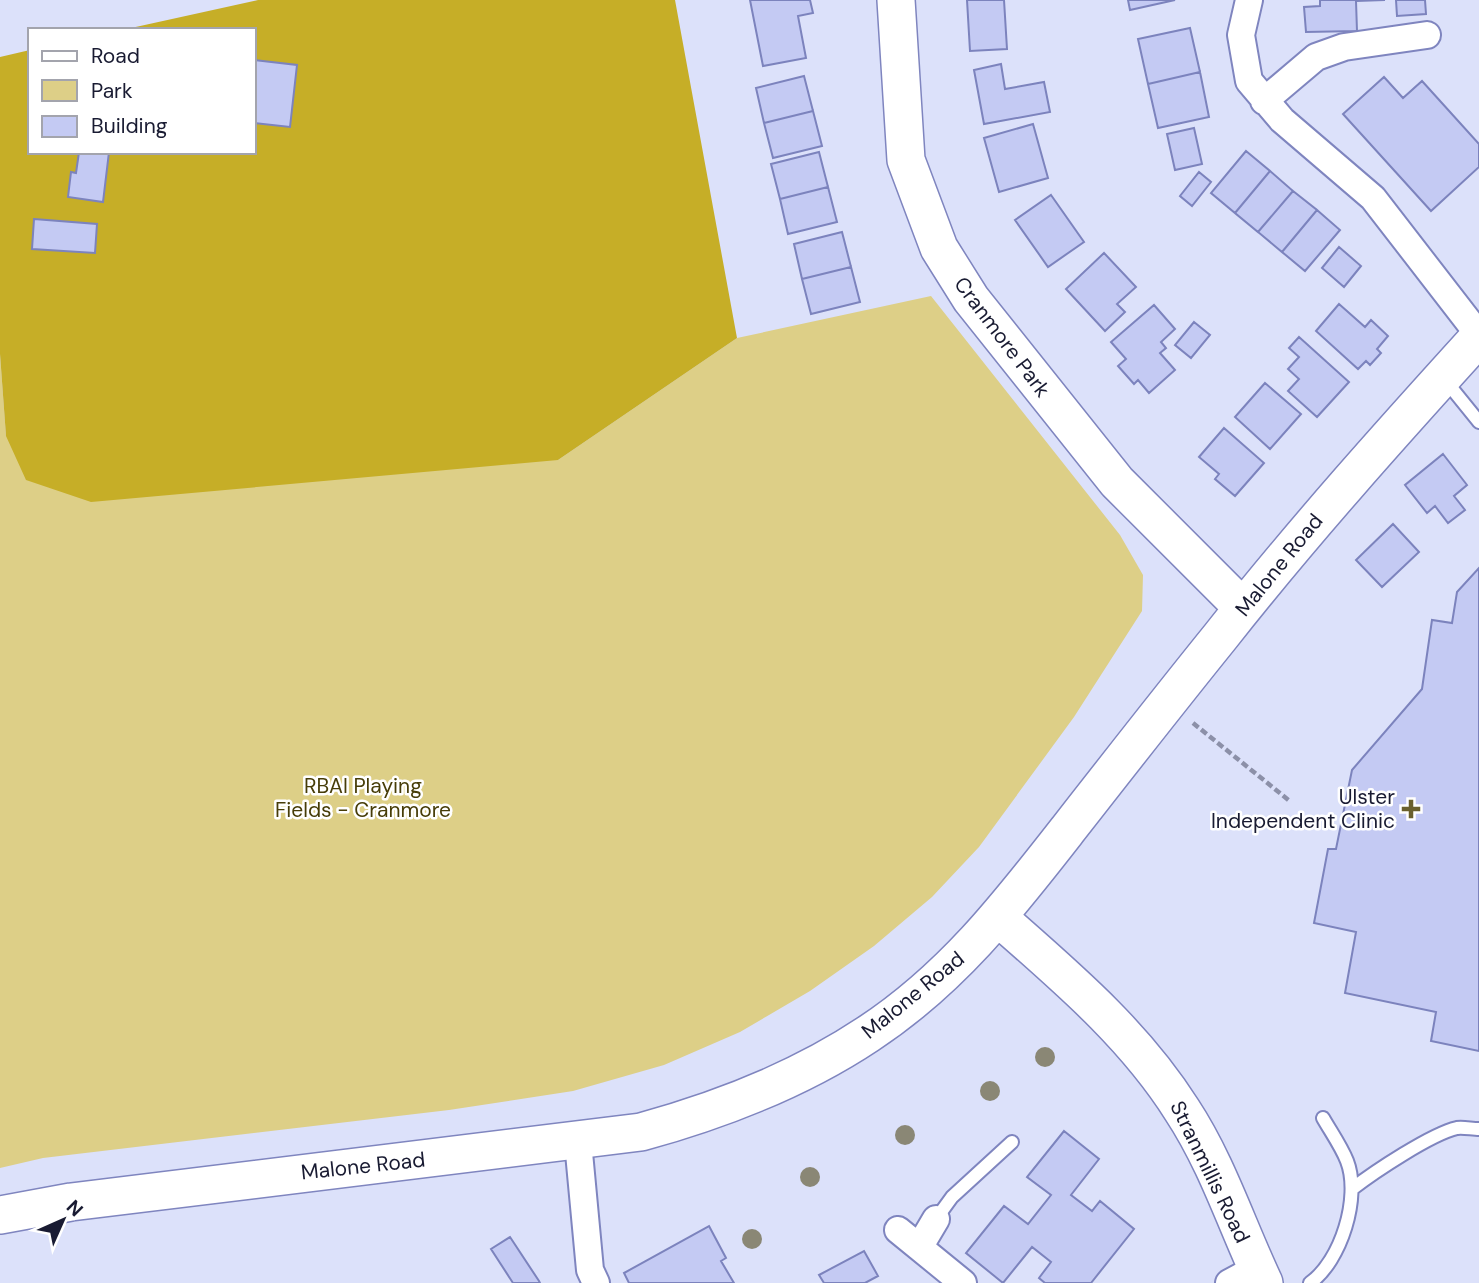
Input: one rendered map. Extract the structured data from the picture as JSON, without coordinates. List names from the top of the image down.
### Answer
{
  "streets": {
    "main road": ["Cranmore Park", "Malone Road", "Stranmillis Road"]
  },
  "crossings": [
    ["Cranmore Park", "Malone Road"],
    ["Malone Road", "Stranmillis Road"]
  ],
  "parks": ["RBAI Playing Fields - Cranmore"],
  "places": {
    "health": ["Ulster Independent Clinic"]
  },
  "legend": ["Road", "Park", "Building"],
  "north": "top right"
}
